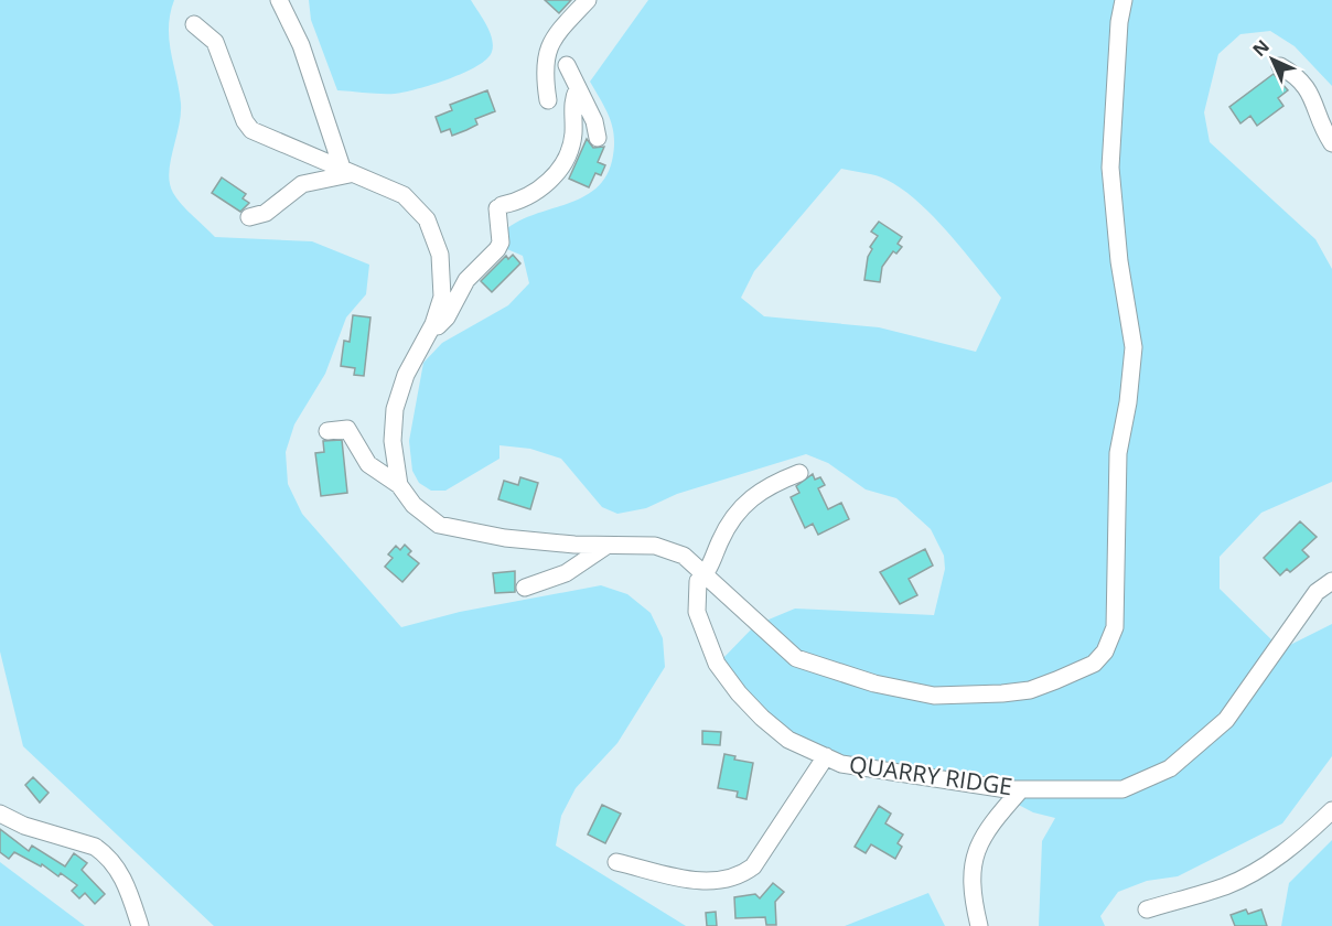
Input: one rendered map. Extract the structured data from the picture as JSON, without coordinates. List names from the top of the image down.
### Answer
{
  "streets": {
    "street": ["QUARRY RIDGE"]
  },
  "north": "top left"
}
